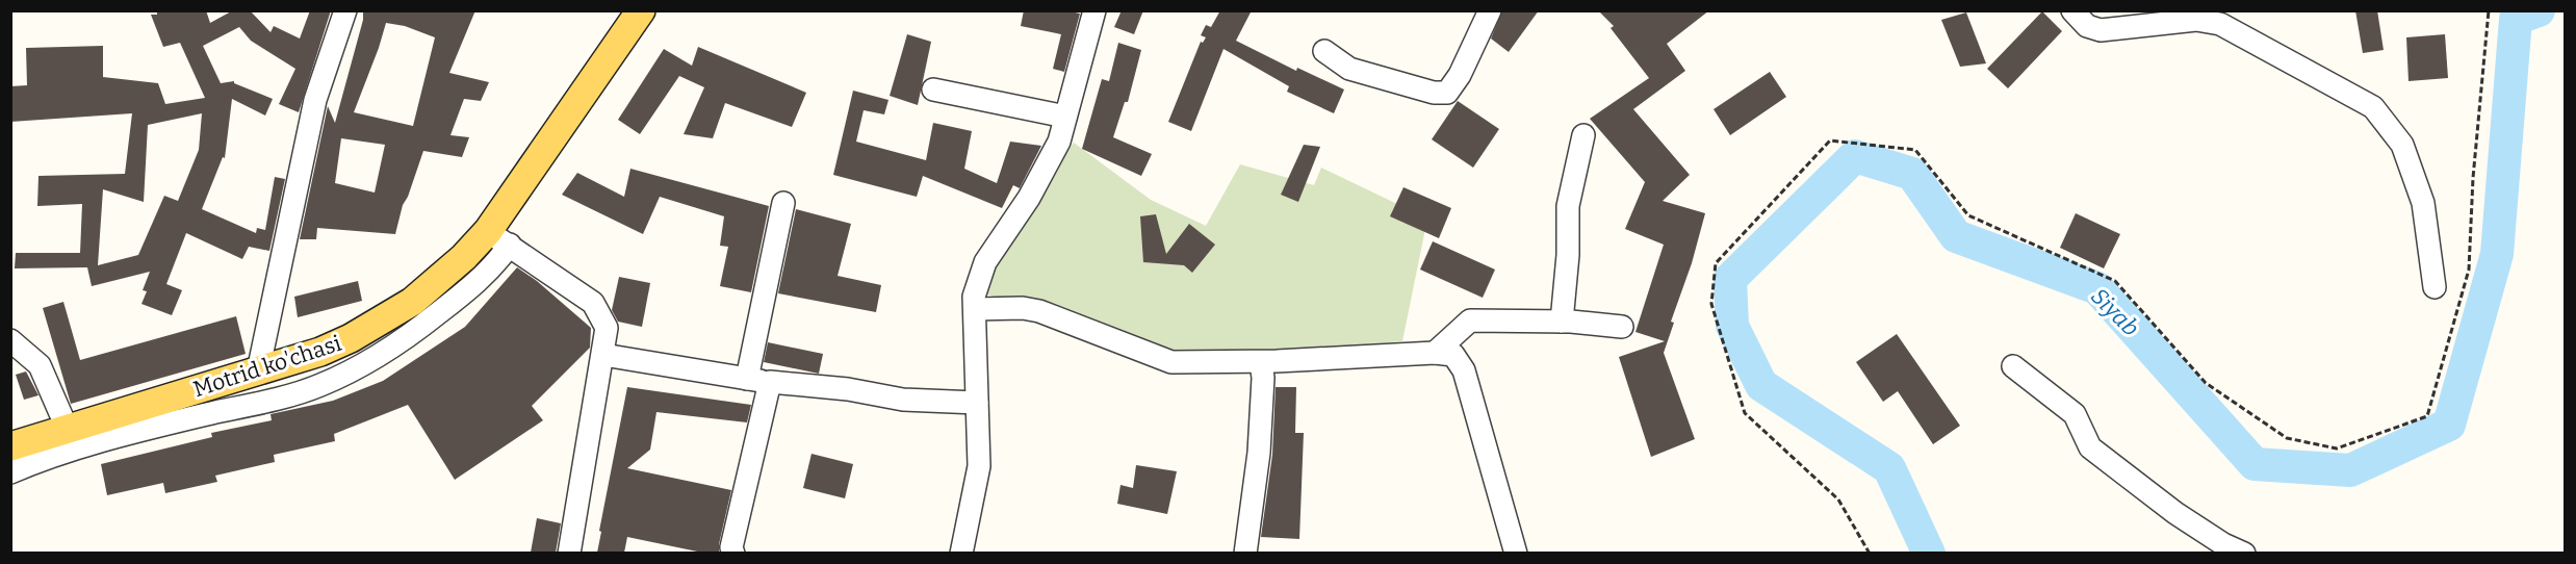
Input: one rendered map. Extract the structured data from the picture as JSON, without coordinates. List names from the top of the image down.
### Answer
{
  "streets": {
    "main road": ["Motrid ko'chasi"]
  },
  "water": ["Siyab"]
}
